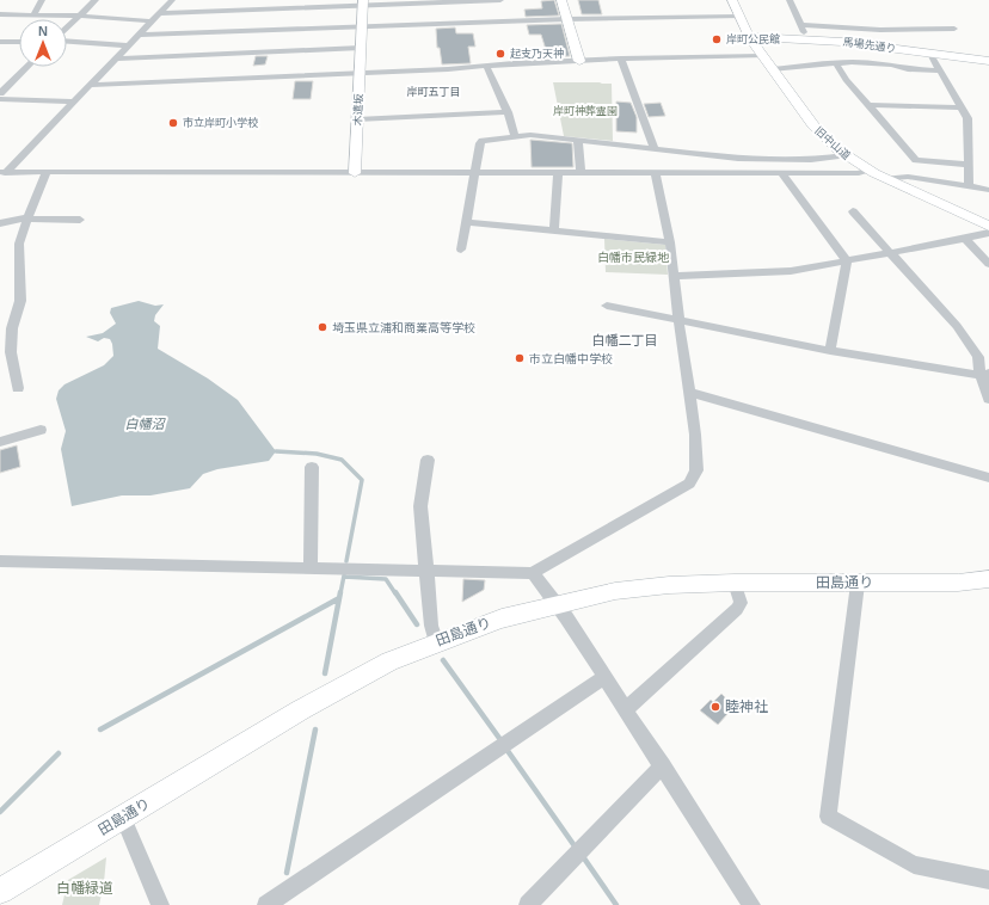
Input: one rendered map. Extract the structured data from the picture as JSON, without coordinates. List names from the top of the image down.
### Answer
{
  "streets": {
    "main road": [
      "馬場先通り",
      "木遣坂",
      "旧中山道",
      "田島通り"
    ]
  },
  "crossings": [
    ["馬場先通り", "旧中山道"]
  ],
  "districts": ["岸町五丁目", "白幡二丁目"],
  "water": ["白幡沼"],
  "parks": ["岸町神葬霊園", "白幡市民緑地", "白幡緑道"],
  "places": [
    "岸町公民館",
    "起支乃天神",
    "市立岸町小学校",
    "埼玉県立浦和商業高等学校",
    "市立白幡中学校",
    "睦神社"
  ],
  "north": "top"
}
